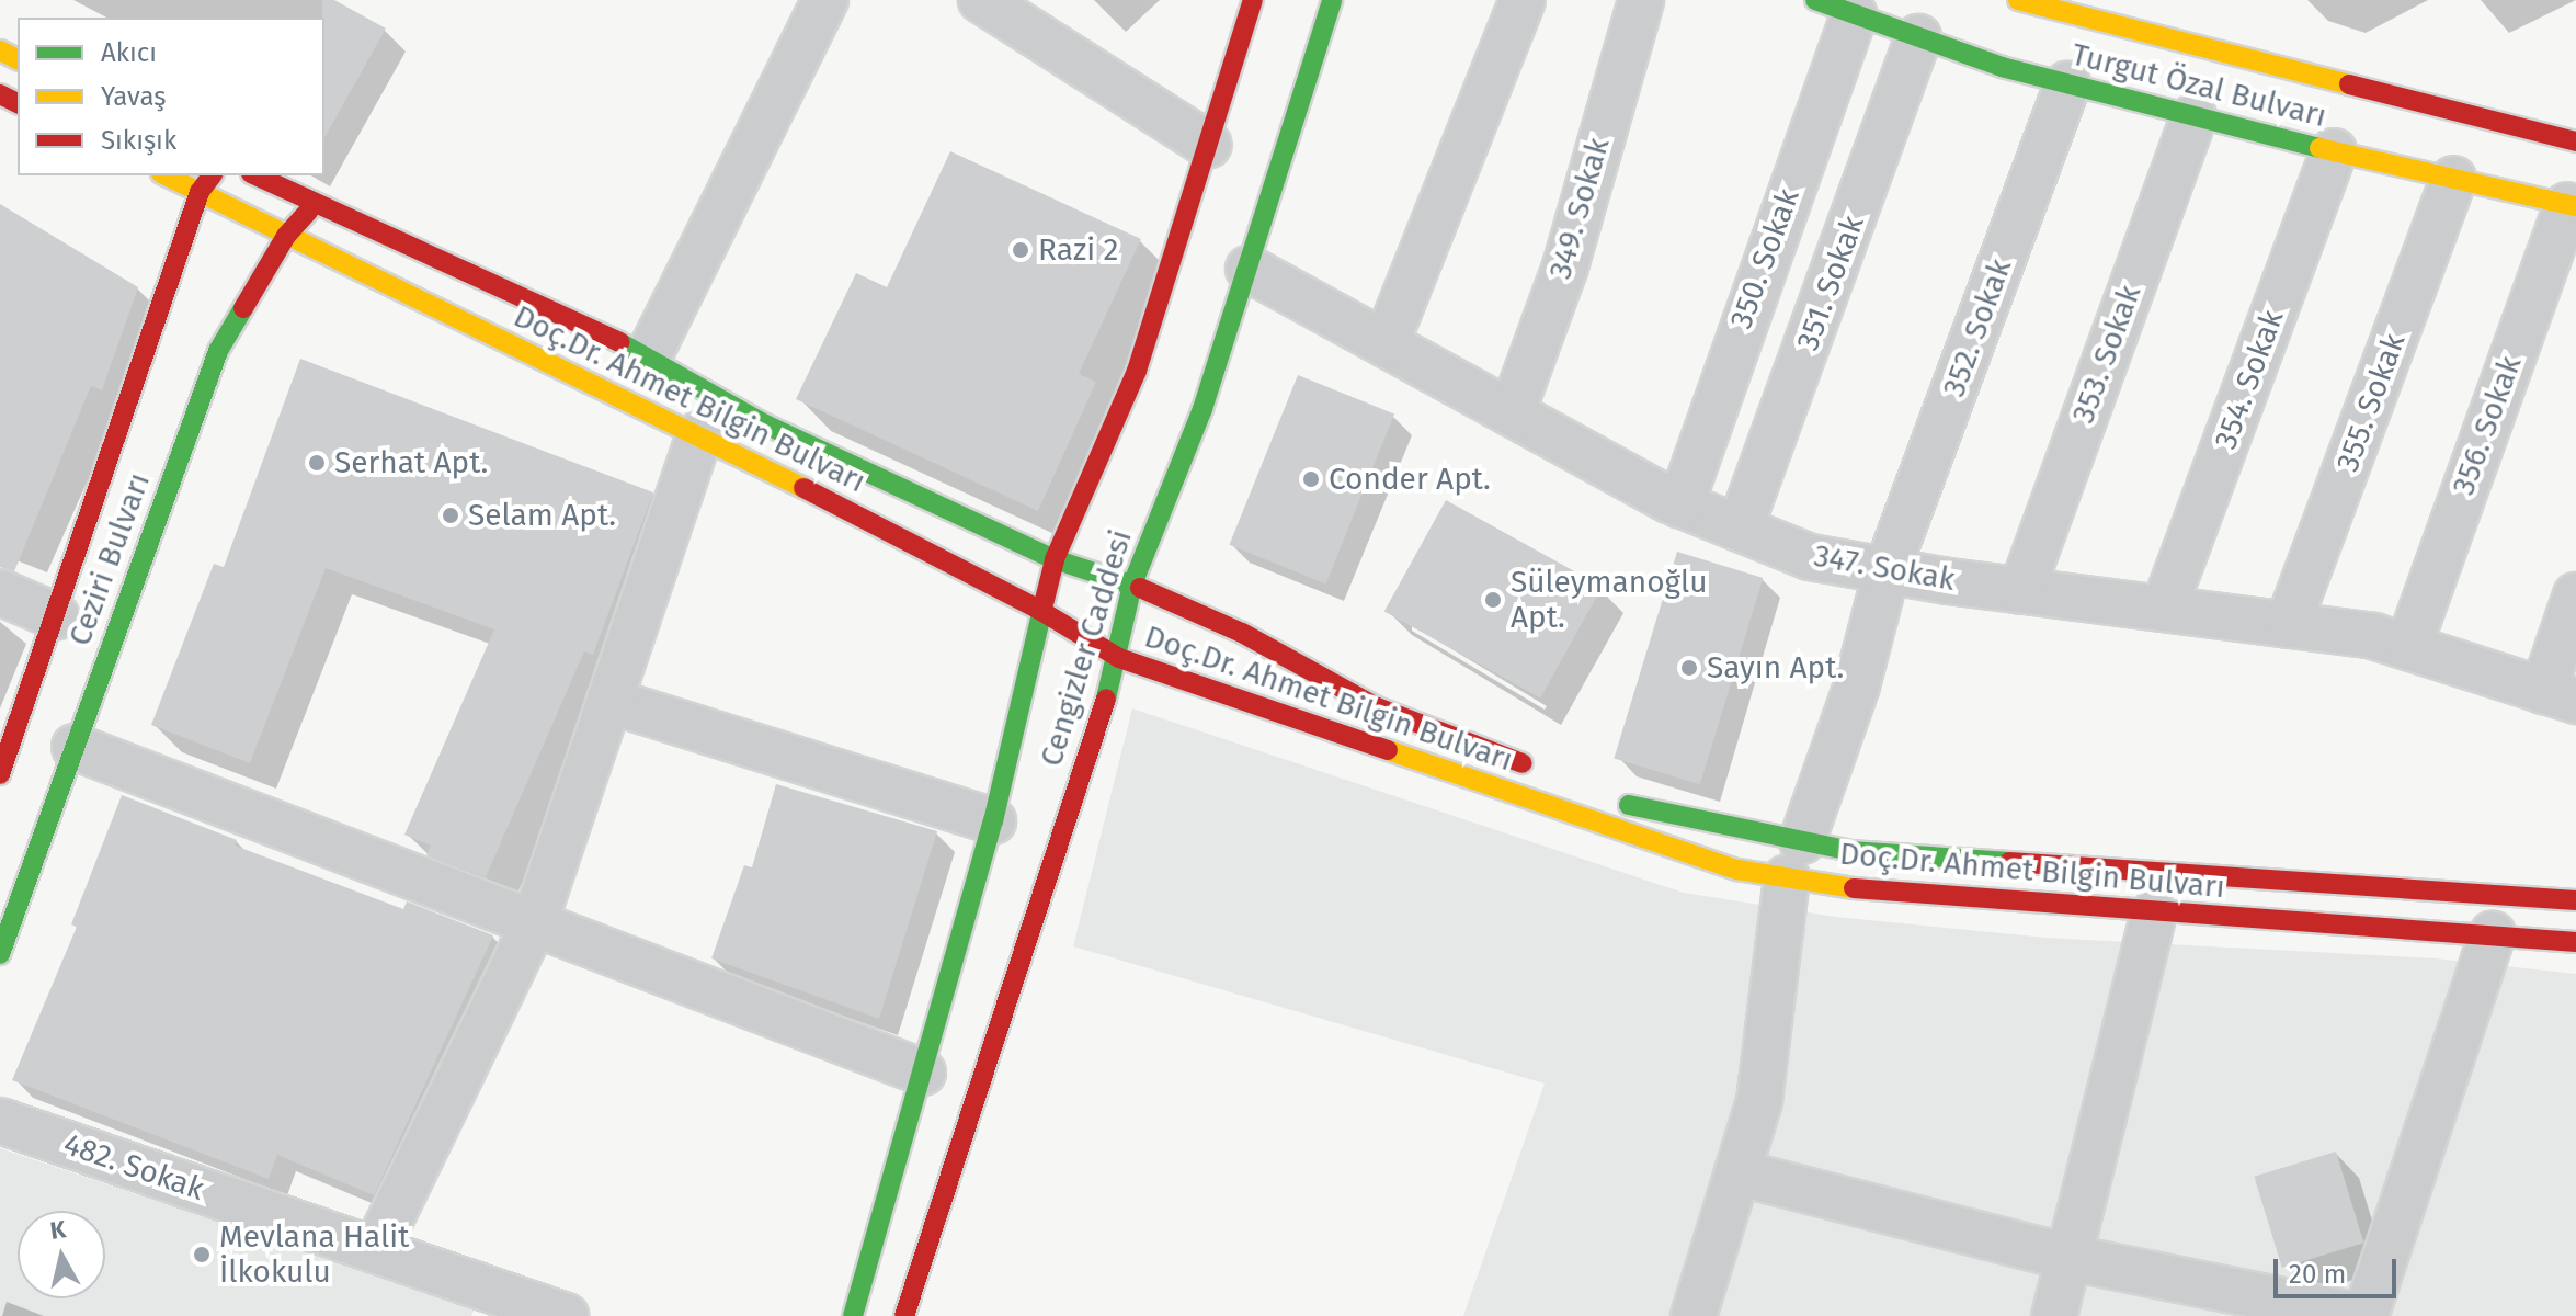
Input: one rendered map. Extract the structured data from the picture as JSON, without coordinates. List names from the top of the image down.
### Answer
{
  "streets": {
    "main road": [
      "Turgut Özal Bulvarı",
      "Doç.Dr. Ahmet Bilgin Bulvarı",
      "Ceziri Bulvarı",
      "Cengizler Caddesi"
    ],
    "street": [
      "349. Sokak",
      "350. Sokak",
      "351. Sokak",
      "352. Sokak",
      "353. Sokak",
      "354. Sokak",
      "355. Sokak",
      "356. Sokak",
      "347. Sokak",
      "482. Sokak"
    ]
  },
  "crossings": [
    ["Turgut Özal Bulvarı", "350. Sokak"],
    ["Turgut Özal Bulvarı", "351. Sokak"],
    ["Turgut Özal Bulvarı", "352. Sokak"],
    ["Turgut Özal Bulvarı", "353. Sokak"],
    ["Turgut Özal Bulvarı", "354. Sokak"],
    ["Turgut Özal Bulvarı", "355. Sokak"],
    ["Turgut Özal Bulvarı", "356. Sokak"],
    ["349. Sokak", "347. Sokak"],
    ["350. Sokak", "347. Sokak"],
    ["351. Sokak", "347. Sokak"],
    ["352. Sokak", "Doç.Dr. Ahmet Bilgin Bulvarı"],
    ["352. Sokak", "347. Sokak"],
    ["353. Sokak", "347. Sokak"],
    ["354. Sokak", "347. Sokak"],
    ["Doç.Dr. Ahmet Bilgin Bulvarı", "Ceziri Bulvarı"],
    ["Doç.Dr. Ahmet Bilgin Bulvarı", "Cengizler Caddesi"],
    ["355. Sokak", "347. Sokak"],
    ["356. Sokak", "347. Sokak"],
    ["347. Sokak", "Cengizler Caddesi"]
  ],
  "places": [
    "Razi 2",
    "Serhat Apt.",
    "Conder Apt.",
    "Selam Apt.",
    "Süleymanoğlu Apt.",
    "Sayın Apt.",
    "Mevlana Halit İlkokulu"
  ],
  "legend": ["Akıcı", "Yavaş", "Sıkışık"],
  "scale_bar": "20 m",
  "north": "top"
}
